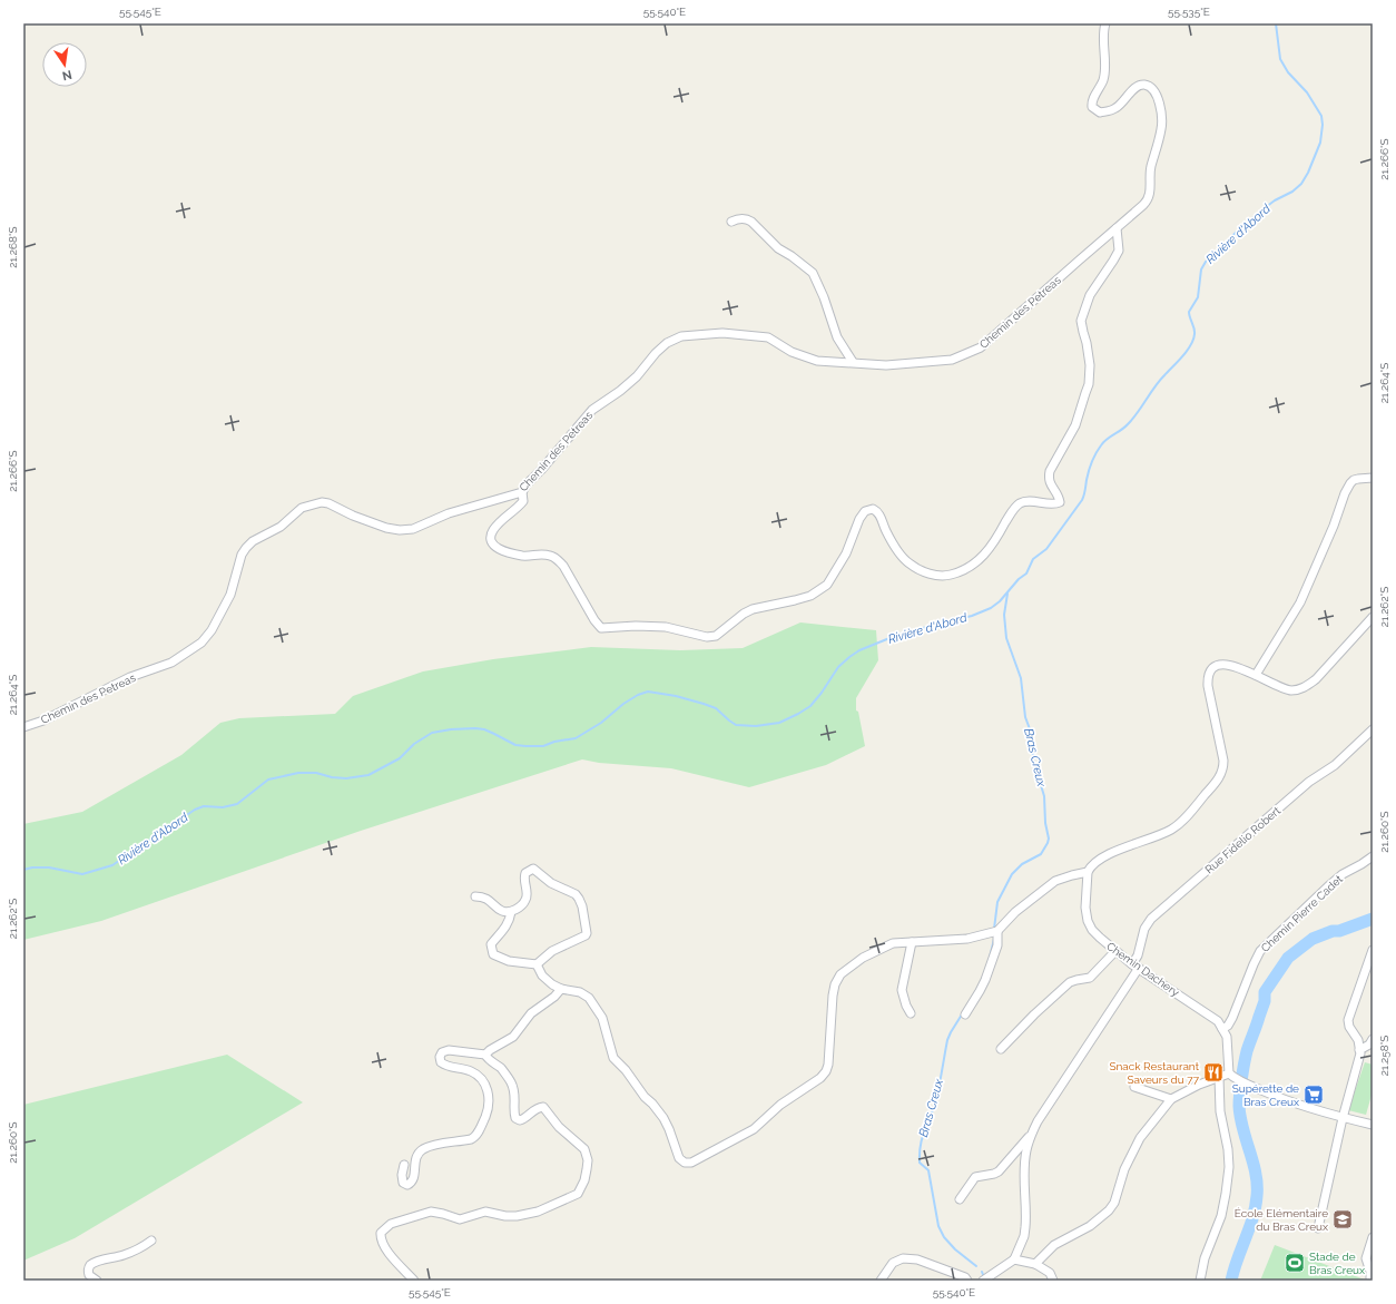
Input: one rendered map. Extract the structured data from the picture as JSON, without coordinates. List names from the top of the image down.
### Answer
{
  "streets": {
    "street": [
      "Chemin des Petreas",
      "Rue Fidelio Robert",
      "Chemin Pierre Cadet",
      "Chemin Dachery"
    ]
  },
  "crossings": [
    ["Rue Fidelio Robert", "Chemin Dachery"],
    ["Chemin Pierre Cadet", "Chemin Dachery"]
  ],
  "water": ["Rivière d'Abord", "Bras Creux"],
  "places": {
    "restaurant": ["Snack Restaurant Saveurs du 77"],
    "supermarket": ["Supérette de Bras Creux"],
    "school or university": ["École Elémentaire du Bras Creux"],
    "sports": ["Stade de Bras Creux"]
  },
  "north": "bottom",
  "coordinates": [
    "55.545°E",
    "55.540°E",
    "55.535°E",
    "21.266°S",
    "21.268°S",
    "21.264°S",
    "21.262°S",
    "21.260°S",
    "21.258°S"
  ]
}
